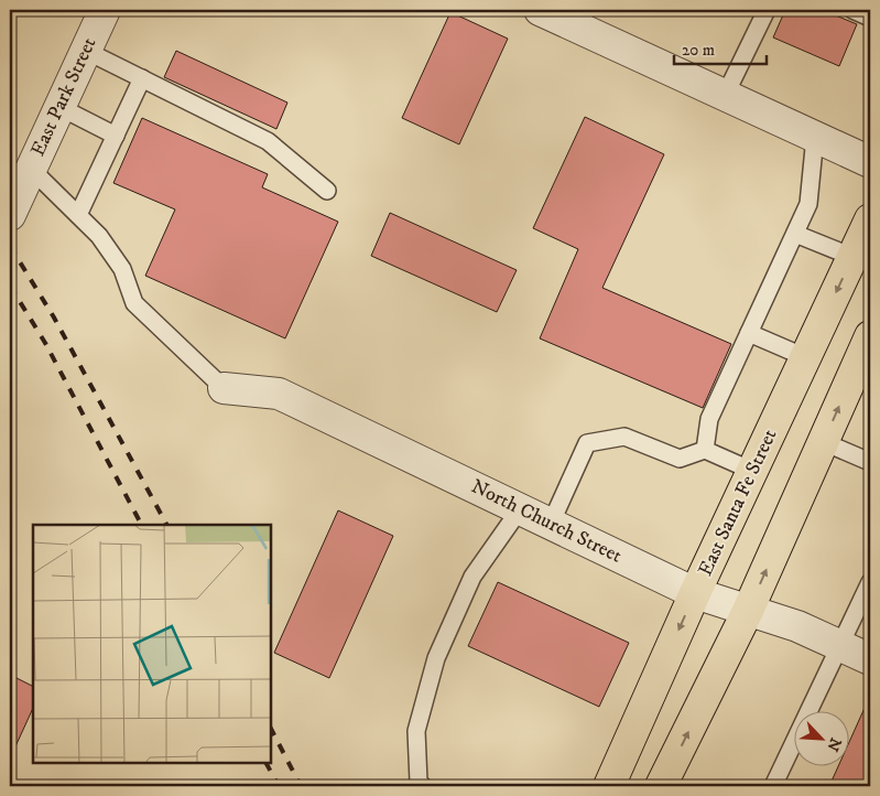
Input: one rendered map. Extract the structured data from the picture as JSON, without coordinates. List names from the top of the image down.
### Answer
{
  "streets": {
    "main road": ["East Santa Fe Street"],
    "street": ["East Park Street", "North Church Street"]
  },
  "crossings": [
    ["East Santa Fe Street", "North Church Street"]
  ],
  "scale_bar": "20 m",
  "north": "bottom right"
}
